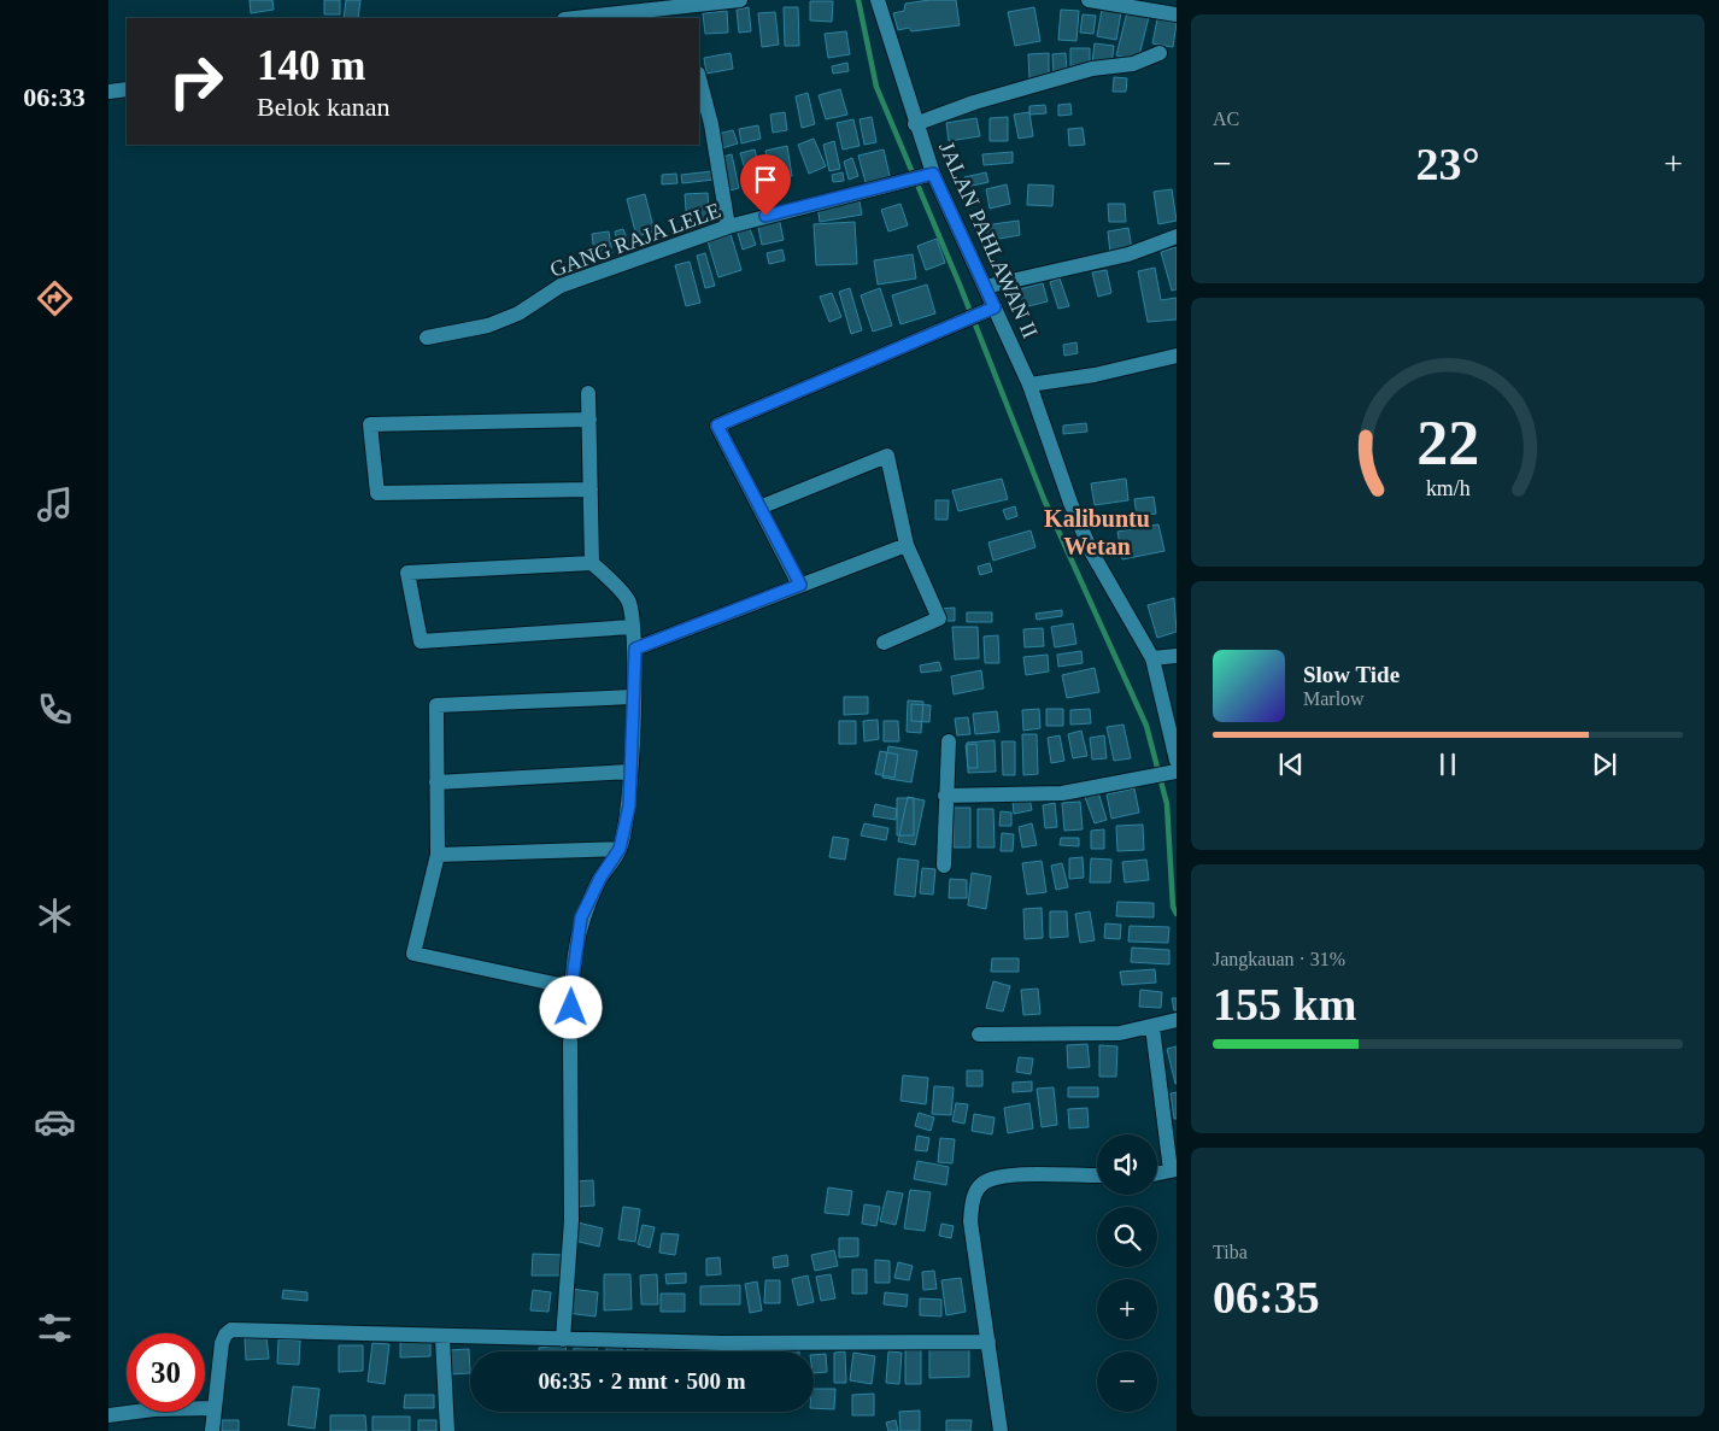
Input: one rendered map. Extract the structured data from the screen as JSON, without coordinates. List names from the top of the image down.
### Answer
{
  "streets": {
    "street": ["GANG RAJA LELE", "JALAN PAHLAWAN II"]
  },
  "crossings": [
    ["GANG RAJA LELE", "JALAN PAHLAWAN II"]
  ],
  "districts": ["Kalibuntu Wetan"],
  "page": {
    "tabs": "06:33",
    "tile": [
      "AC",
      ["Jangkauan · 31%", "155 km"],
      ["Tiba", "06:35"]
    ],
    "turn": ["140 m", "Belok kanan"],
    "heat": ["−", "23°", "+"],
    "song": ["Slow Tide", "Marlow"],
    "map_buttons": ["+", "−"],
    "limit": "30",
    "trip": "06:35 · 2 mnt · 500 m",
    "gauge": ["22", "km/h"]
  }
}
